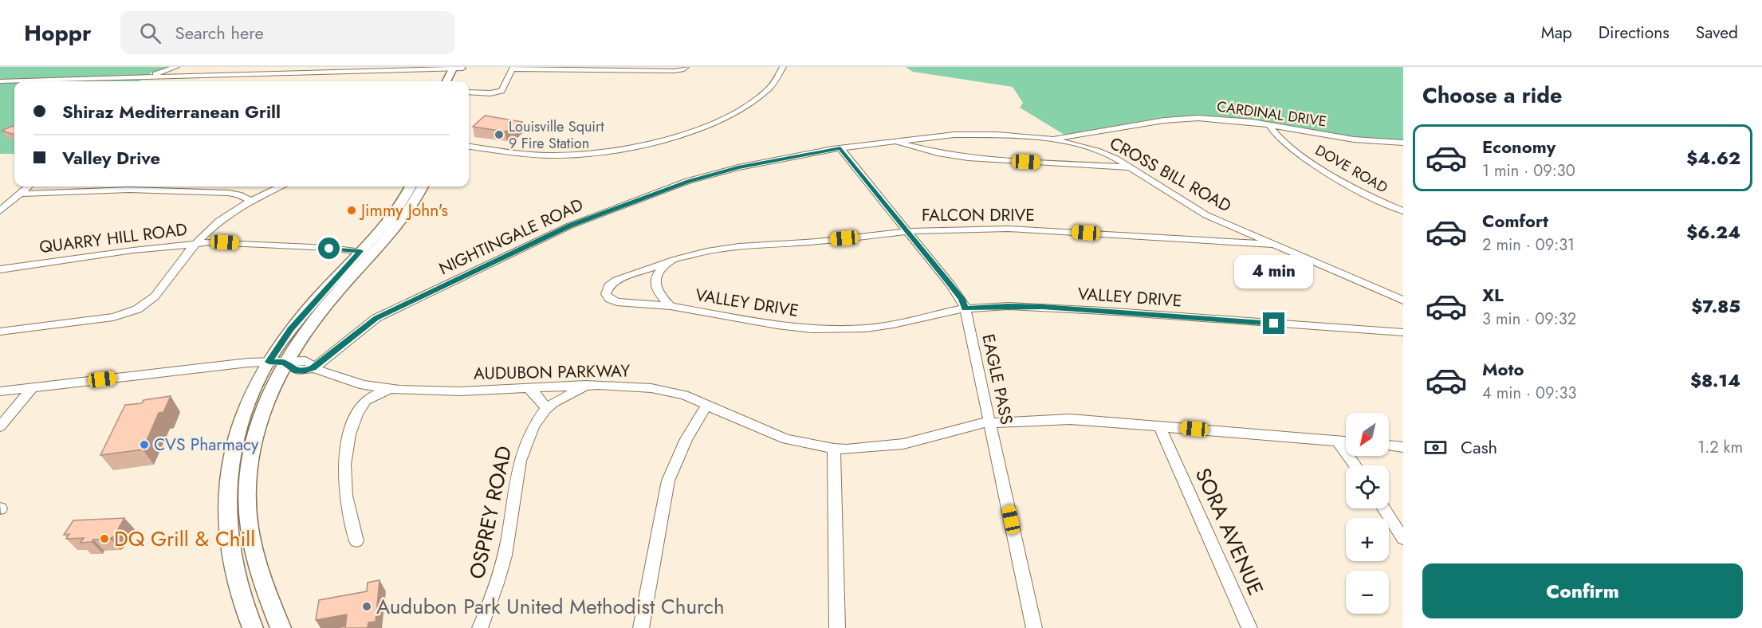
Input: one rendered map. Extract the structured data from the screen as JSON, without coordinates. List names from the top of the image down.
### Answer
{
  "streets": {
    "street": [
      "CARDINAL DRIVE",
      "DOVE ROAD",
      "CROSS BILL ROAD",
      "FALCON DRIVE",
      "NIGHTINGALE ROAD",
      "QUARRY HILL ROAD",
      "VALLEY DRIVE",
      "AUDUBON PARKWAY",
      "EAGLE PASS",
      "OSPREY ROAD",
      "SORA AVENUE"
    ]
  },
  "crossings": [
    ["CARDINAL DRIVE", "DOVE ROAD"],
    ["CARDINAL DRIVE", "CROSS BILL ROAD"],
    ["CARDINAL DRIVE", "NIGHTINGALE ROAD"],
    ["CROSS BILL ROAD", "FALCON DRIVE"],
    ["CROSS BILL ROAD", "NIGHTINGALE ROAD"],
    ["FALCON DRIVE", "VALLEY DRIVE"],
    ["FALCON DRIVE", "EAGLE PASS"],
    ["NIGHTINGALE ROAD", "AUDUBON PARKWAY"],
    ["NIGHTINGALE ROAD", "EAGLE PASS"],
    ["VALLEY DRIVE", "EAGLE PASS"],
    ["AUDUBON PARKWAY", "EAGLE PASS"],
    ["AUDUBON PARKWAY", "OSPREY ROAD"],
    ["AUDUBON PARKWAY", "SORA AVENUE"]
  ],
  "places": [
    "Louisville Squirt 9 Fire Station",
    "Jimmy John's",
    "CVS Pharmacy",
    "DQ Grill & Chill",
    "Audubon Park United Methodist Church"
  ],
  "north": "bottom left",
  "page": {
    "header": "Hoppr",
    "search": "Search here",
    "nav": ["Map", "Directions", "Saved"],
    "heading": "Choose a ride",
    "banner": ["Shiraz Mediterranean Grill", "Valley Drive"],
    "list": [
      {
        "name": "Economy",
        "note": "1 min · 09:30",
        "value": "$4.62"
      },
      {
        "name": "Comfort",
        "note": "2 min · 09:31",
        "value": "$6.24"
      },
      {
        "name": "XL",
        "note": "3 min · 09:32",
        "value": "$7.85"
      },
      {
        "name": "Moto",
        "note": "4 min · 09:33",
        "value": "$8.14"
      }
    ],
    "bubble": "4 min",
    "map_buttons": ["+", "−"],
    "pay": ["Cash", "1.2 km"],
    "buttons": "Confirm"
  }
}
